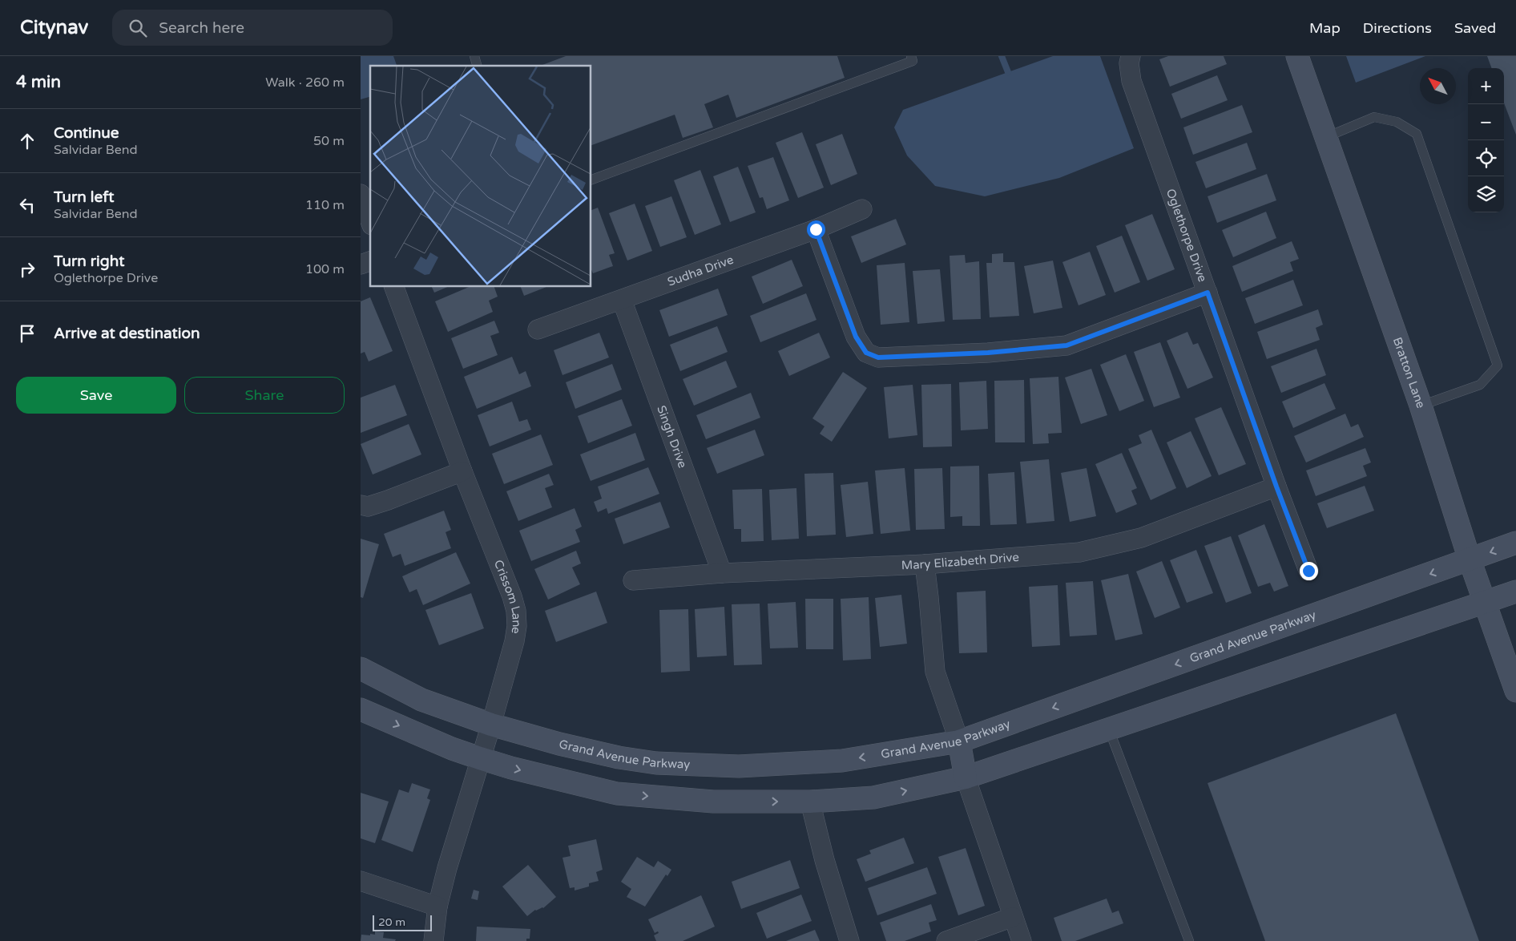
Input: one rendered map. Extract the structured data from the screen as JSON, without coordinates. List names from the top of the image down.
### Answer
{
  "streets": {
    "street": [
      "Oglethorpe Drive",
      "Sudha Drive",
      "Bratton Lane",
      "Singh Drive",
      "Mary Elizabeth Drive",
      "Crissom Lane",
      "Grand Avenue Parkway"
    ]
  },
  "crossings": [
    ["Oglethorpe Drive", "Mary Elizabeth Drive"],
    ["Sudha Drive", "Singh Drive"],
    ["Bratton Lane", "Grand Avenue Parkway"],
    ["Singh Drive", "Mary Elizabeth Drive"],
    ["Crissom Lane", "Grand Avenue Parkway"]
  ],
  "scale_bar": "20 m",
  "north": "top left",
  "page": {
    "header": "Citynav",
    "search": "Search here",
    "nav": ["Map", "Directions", "Saved"],
    "heading": ["4 min", "Walk · 260 m"],
    "map_buttons": ["+", "−"],
    "list": [
      ["Continue", "Salvidar Bend", "50 m"],
      ["Turn left", "Salvidar Bend", "110 m"],
      ["Turn right", "Oglethorpe Drive", "100 m"],
      "Arrive at destination"
    ],
    "buttons": ["Save", "Share"],
    "scale": "20 m"
  }
}
